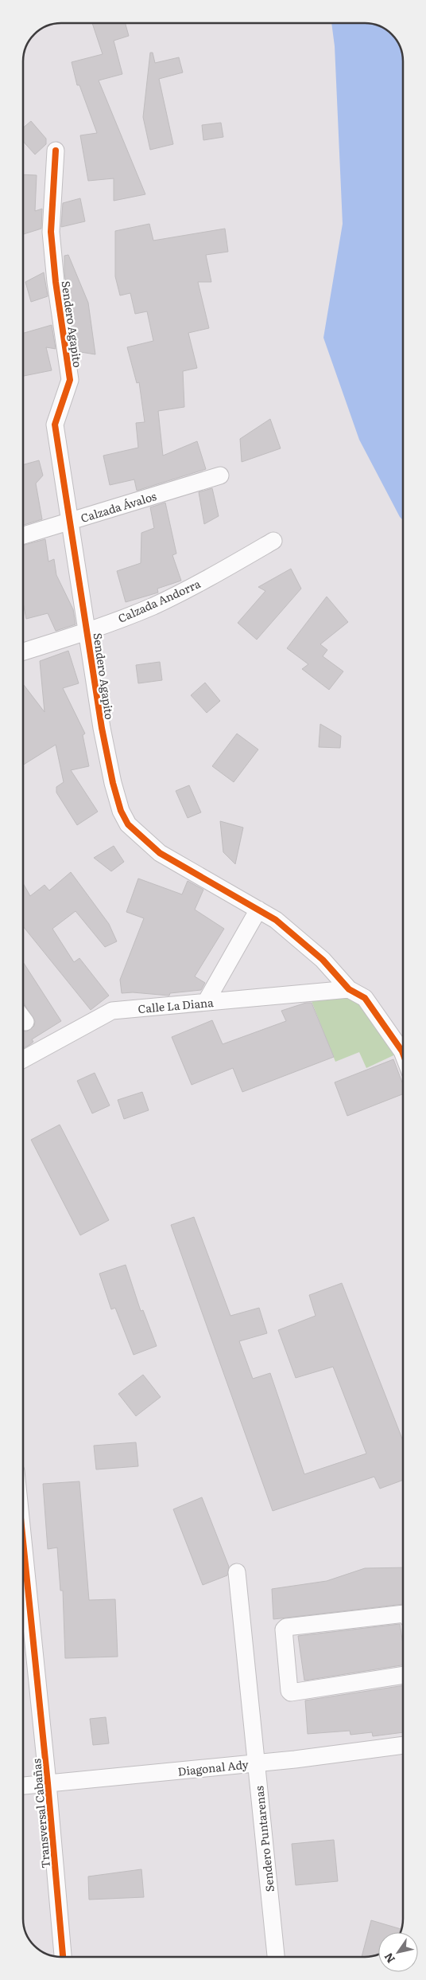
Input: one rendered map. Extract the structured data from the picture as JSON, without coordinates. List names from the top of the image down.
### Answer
{
  "streets": {
    "street": [
      "Sendero Agapito",
      "Calzada Ávalos",
      "Calzada Andorra",
      "Calle La Diana",
      "Diagonal Ady",
      "Transversal Cabañas",
      "Sendero Puntarenas"
    ]
  },
  "crossings": [
    ["Sendero Agapito", "Calzada Ávalos"],
    ["Sendero Agapito", "Calzada Andorra"],
    ["Sendero Agapito", "Calle La Diana"],
    ["Diagonal Ady", "Transversal Cabañas"],
    ["Diagonal Ady", "Sendero Puntarenas"]
  ],
  "north": "bottom left"
}
